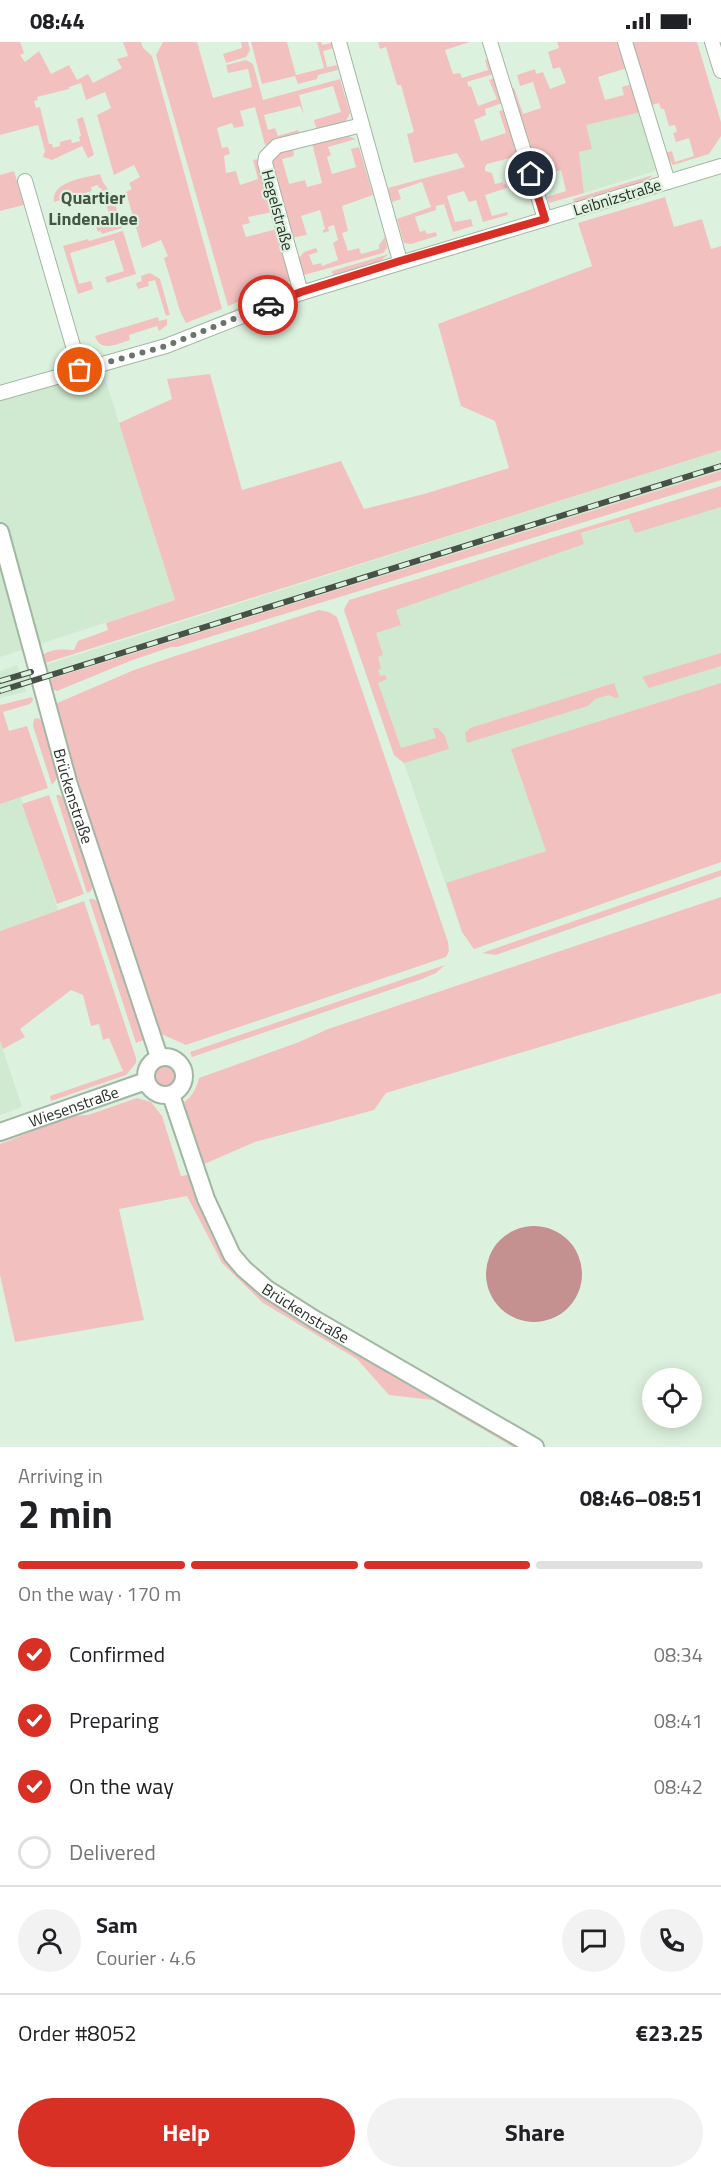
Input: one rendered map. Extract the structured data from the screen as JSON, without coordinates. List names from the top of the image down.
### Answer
{
  "streets": {
    "street": [
      "Leibnizstraße",
      "Hegelstraße",
      "Brückenstraße",
      "Wiesenstraße"
    ]
  },
  "crossings": [
    ["Leibnizstraße", "Hegelstraße"],
    ["Brückenstraße", "Wiesenstraße"]
  ],
  "districts": ["Quartier Lindenallee"],
  "page": {
    "status": "08:44",
    "heading": ["2 min", "Arriving in", "08:46–08:51"],
    "panel": [
      "Sam",
      "Courier · 4.6",
      "Order #8052",
      "€23.25"
    ],
    "bar": "On the way · 170 m",
    "list": [
      ["Confirmed", "08:34"],
      ["Preparing", "08:41"],
      ["On the way", "08:42"],
      "Delivered"
    ],
    "buttons": ["Help", "Share"]
  }
}
